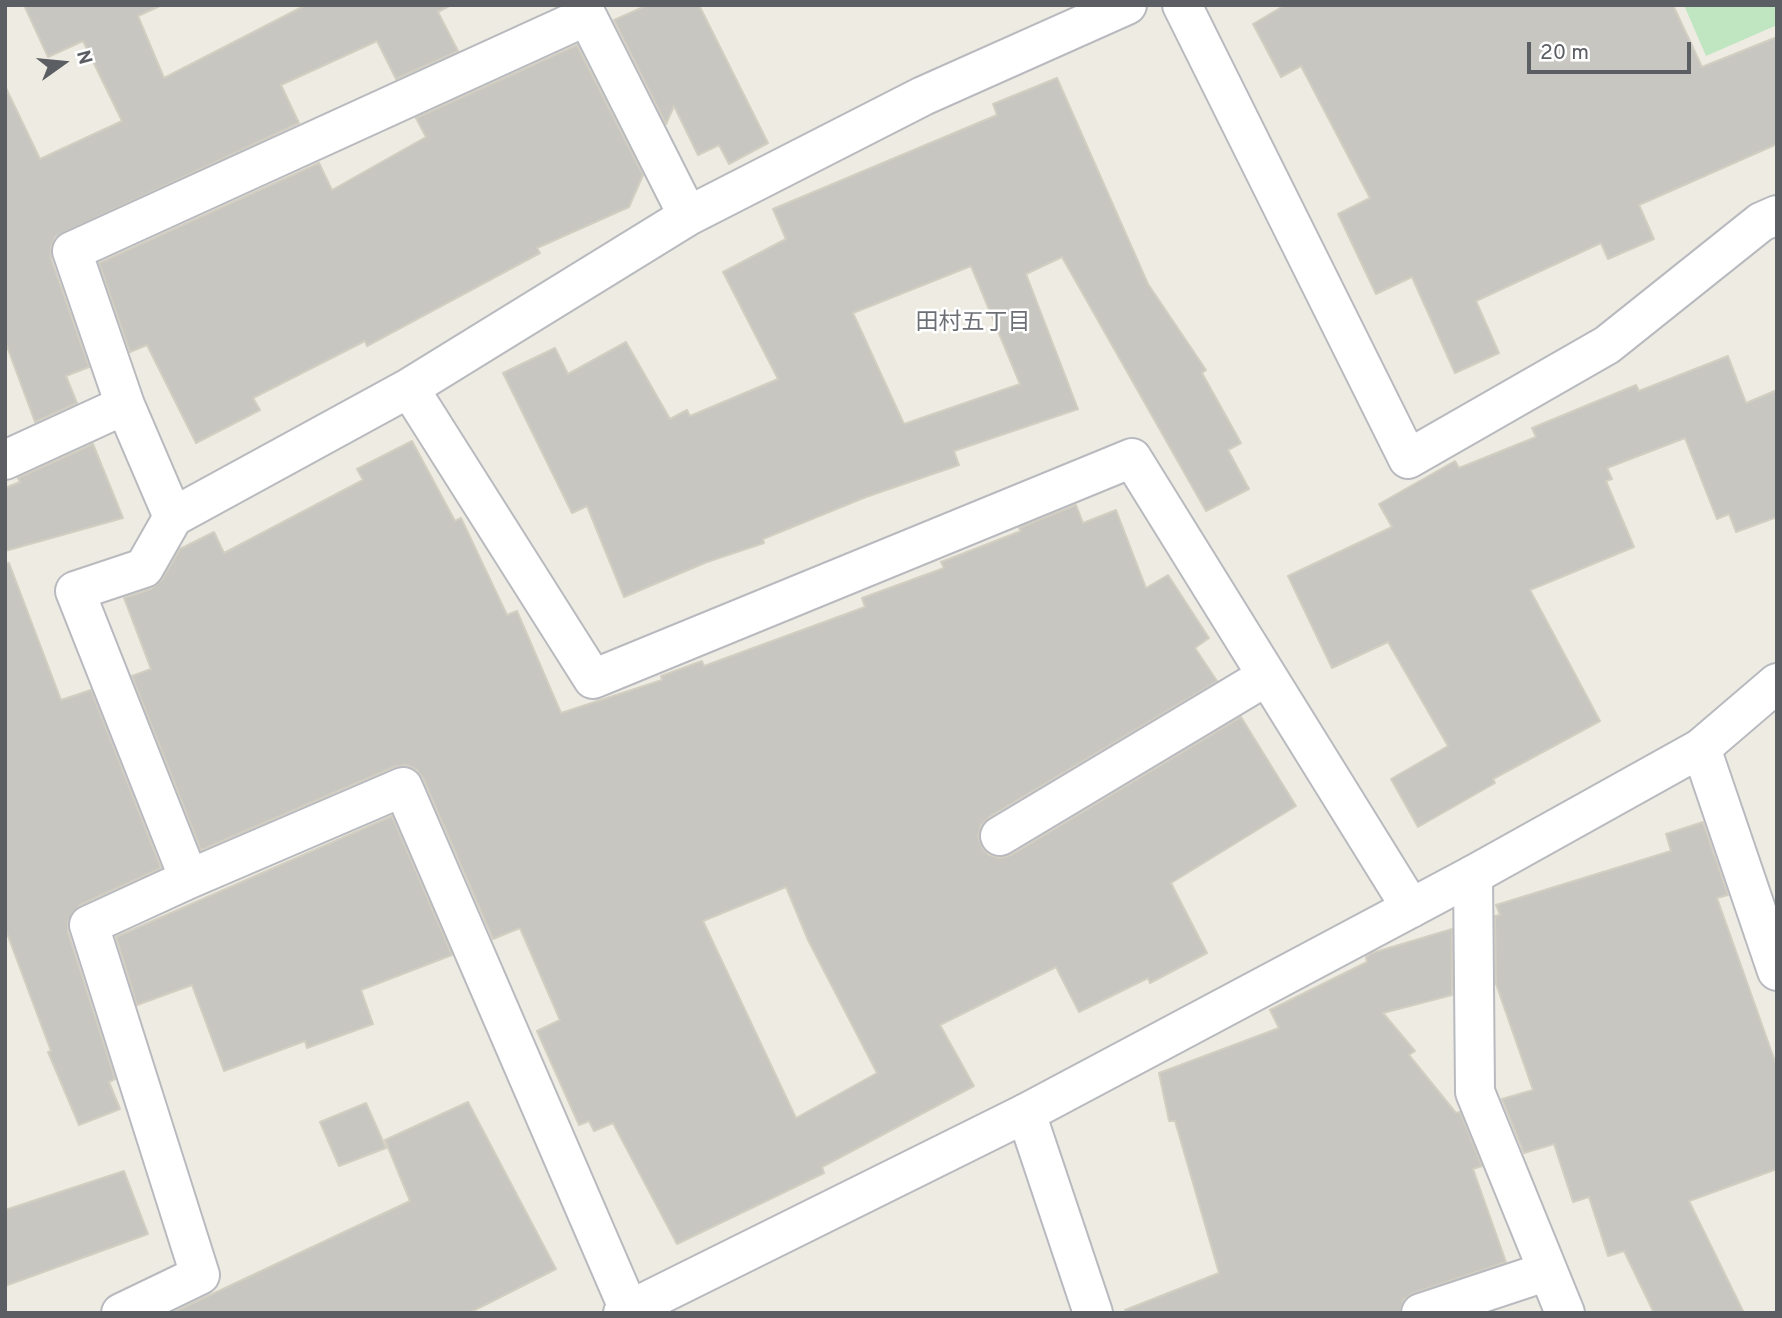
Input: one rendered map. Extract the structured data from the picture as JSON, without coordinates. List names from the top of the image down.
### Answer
{
  "districts": ["田村五丁目"],
  "scale_bar": "20 m",
  "north": "right"
}
